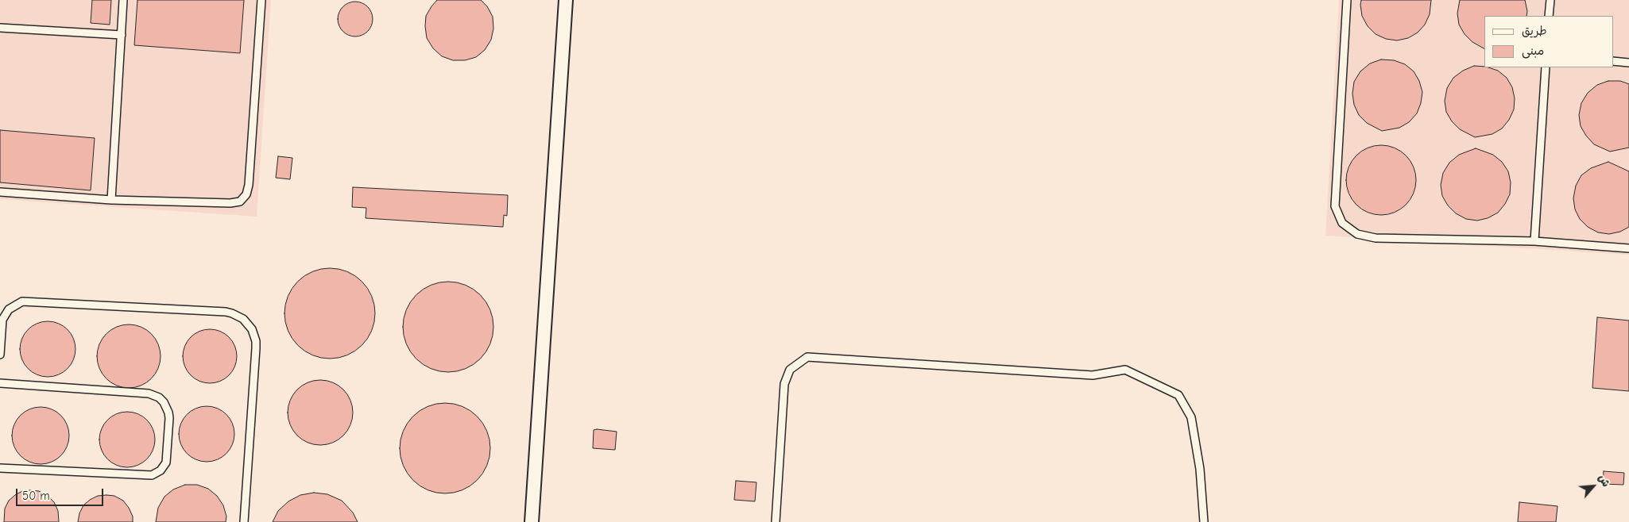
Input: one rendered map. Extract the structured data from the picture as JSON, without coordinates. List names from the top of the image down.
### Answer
{
  "legend": ["طريق", "مبنى"],
  "scale_bar": "50 m",
  "north": "top right"
}
